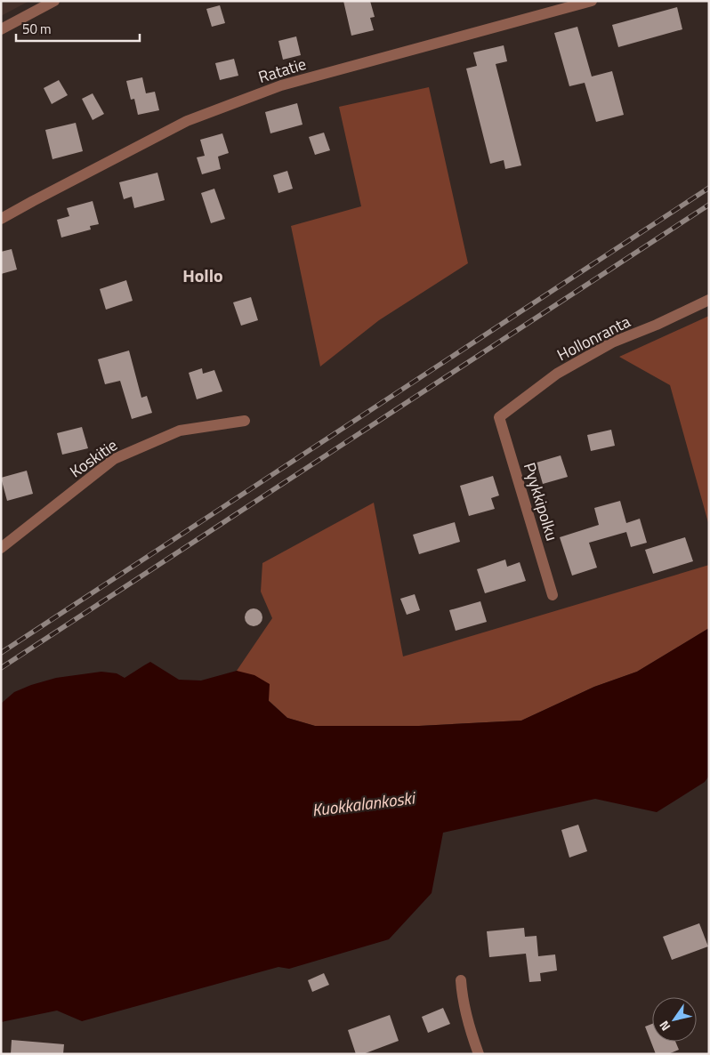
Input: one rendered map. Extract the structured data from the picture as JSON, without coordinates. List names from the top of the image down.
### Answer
{
  "streets": {
    "street": [
      "Ratatie",
      "Hollonranta",
      "Koskitie",
      "Pyykkipolku"
    ]
  },
  "crossings": [
    ["Hollonranta", "Pyykkipolku"]
  ],
  "districts": ["Hollo"],
  "water": ["Kuokkalankoski"],
  "scale_bar": "50 m",
  "north": "bottom left"
}
